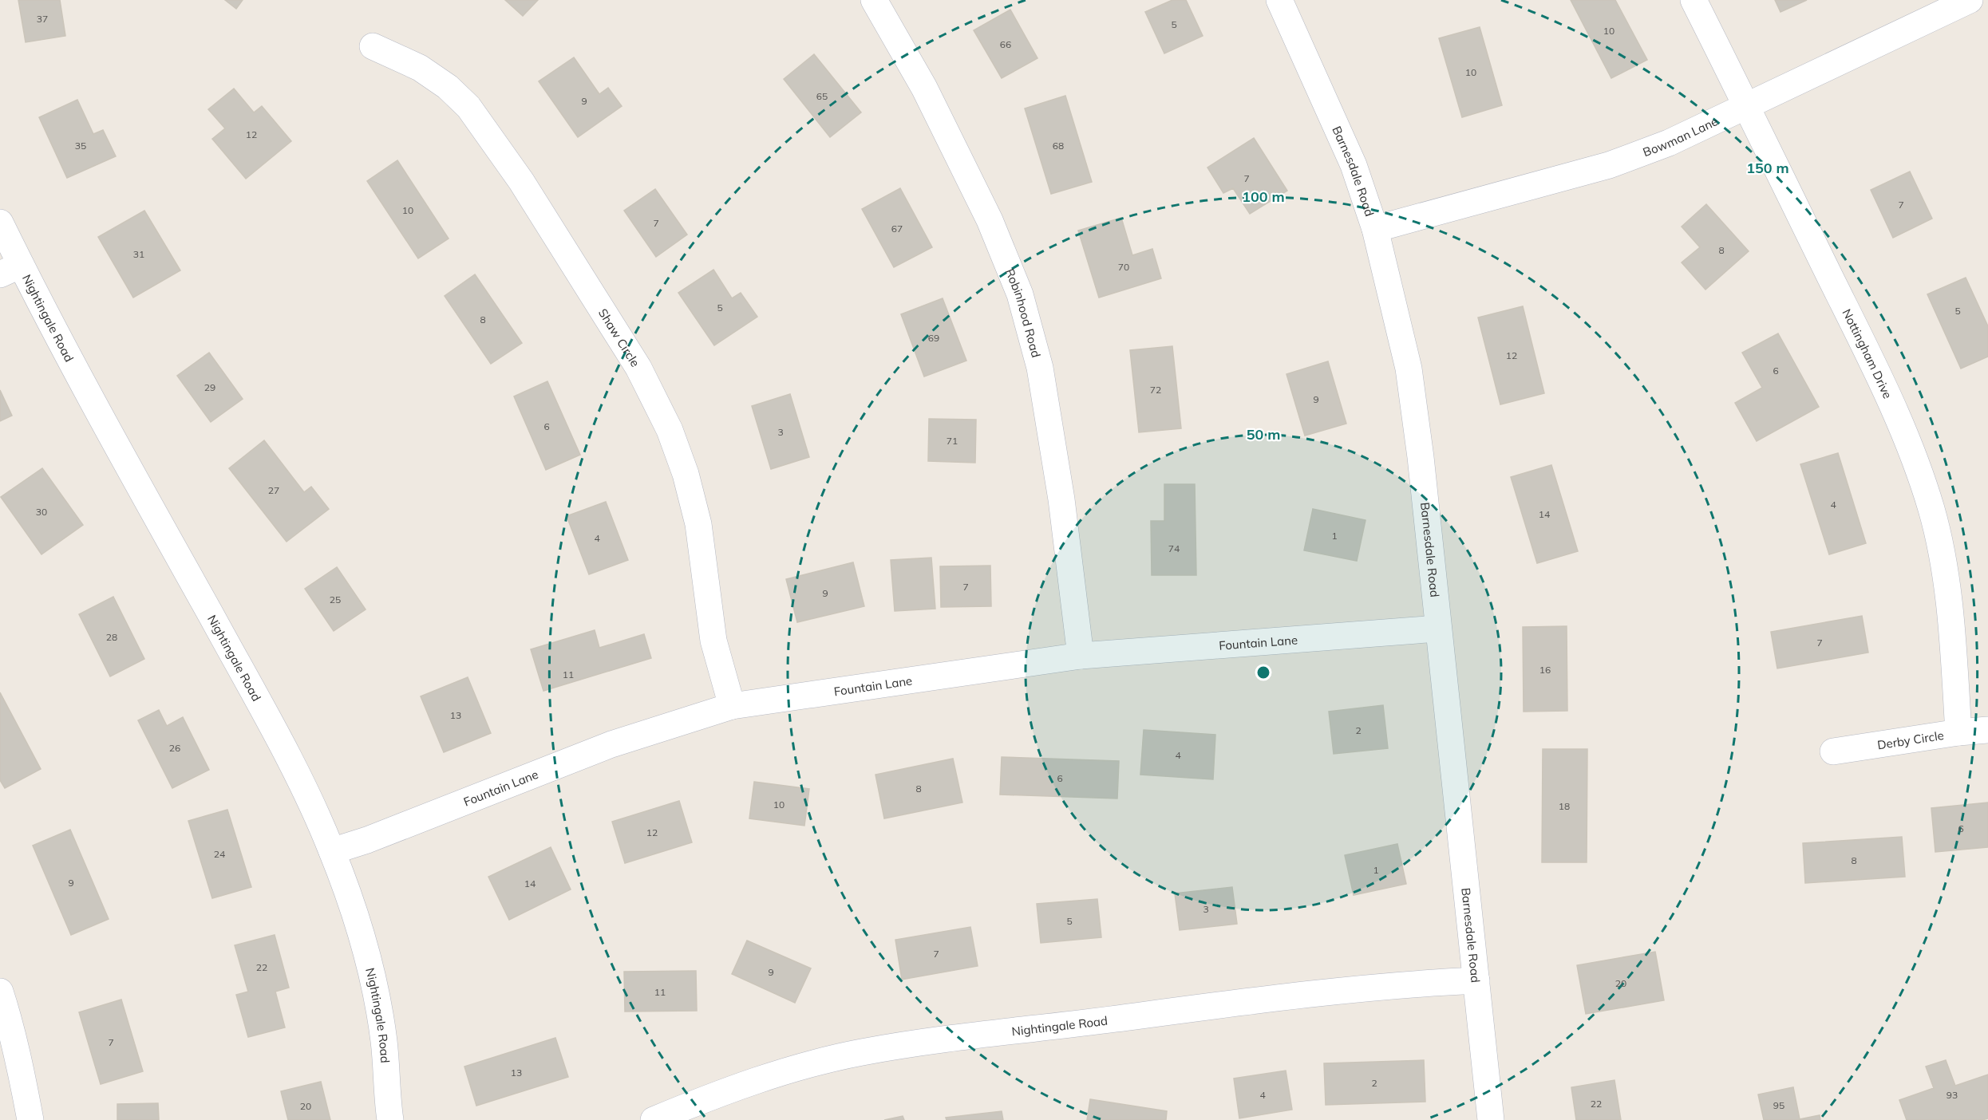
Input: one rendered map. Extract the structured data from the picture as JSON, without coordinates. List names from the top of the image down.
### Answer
{
  "streets": {
    "street": [
      "Bowman Lane",
      "Barnesdale Road",
      "Robinhood Road",
      "Nightingale Road",
      "Shaw Circle",
      "Nottingham Drive",
      "Fountain Lane",
      "Derby Circle"
    ]
  },
  "crossings": [
    ["Bowman Lane", "Barnesdale Road"],
    ["Bowman Lane", "Nottingham Drive"],
    ["Barnesdale Road", "Nightingale Road"],
    ["Barnesdale Road", "Fountain Lane"],
    ["Robinhood Road", "Fountain Lane"],
    ["Nightingale Road", "Fountain Lane"],
    ["Shaw Circle", "Fountain Lane"],
    ["Nottingham Drive", "Derby Circle"]
  ],
  "house_numbers": [
    "37",
    "5",
    "10",
    "66",
    "10",
    "65",
    "9",
    "12",
    "35",
    "68",
    "7",
    "7",
    "10",
    "7",
    "67",
    "8",
    "31",
    "70",
    "5",
    "5",
    "8",
    "69",
    "12",
    "6",
    "29",
    "72",
    "9",
    "6",
    "3",
    "71",
    "27",
    "4",
    "30",
    "14",
    "1",
    "4",
    "74",
    "7",
    "9",
    "25",
    "28",
    "7",
    "16",
    "11",
    "13",
    "2",
    "26",
    "4",
    "6",
    "8",
    "10",
    "18",
    "6",
    "12",
    "24",
    "8",
    "1",
    "9",
    "14",
    "3",
    "5",
    "7",
    "22",
    "9",
    "20",
    "11",
    "7",
    "13",
    "2",
    "4",
    "93",
    "22",
    "95",
    "20"
  ],
  "rings": ["150 m", "100 m", "50 m"]
}
